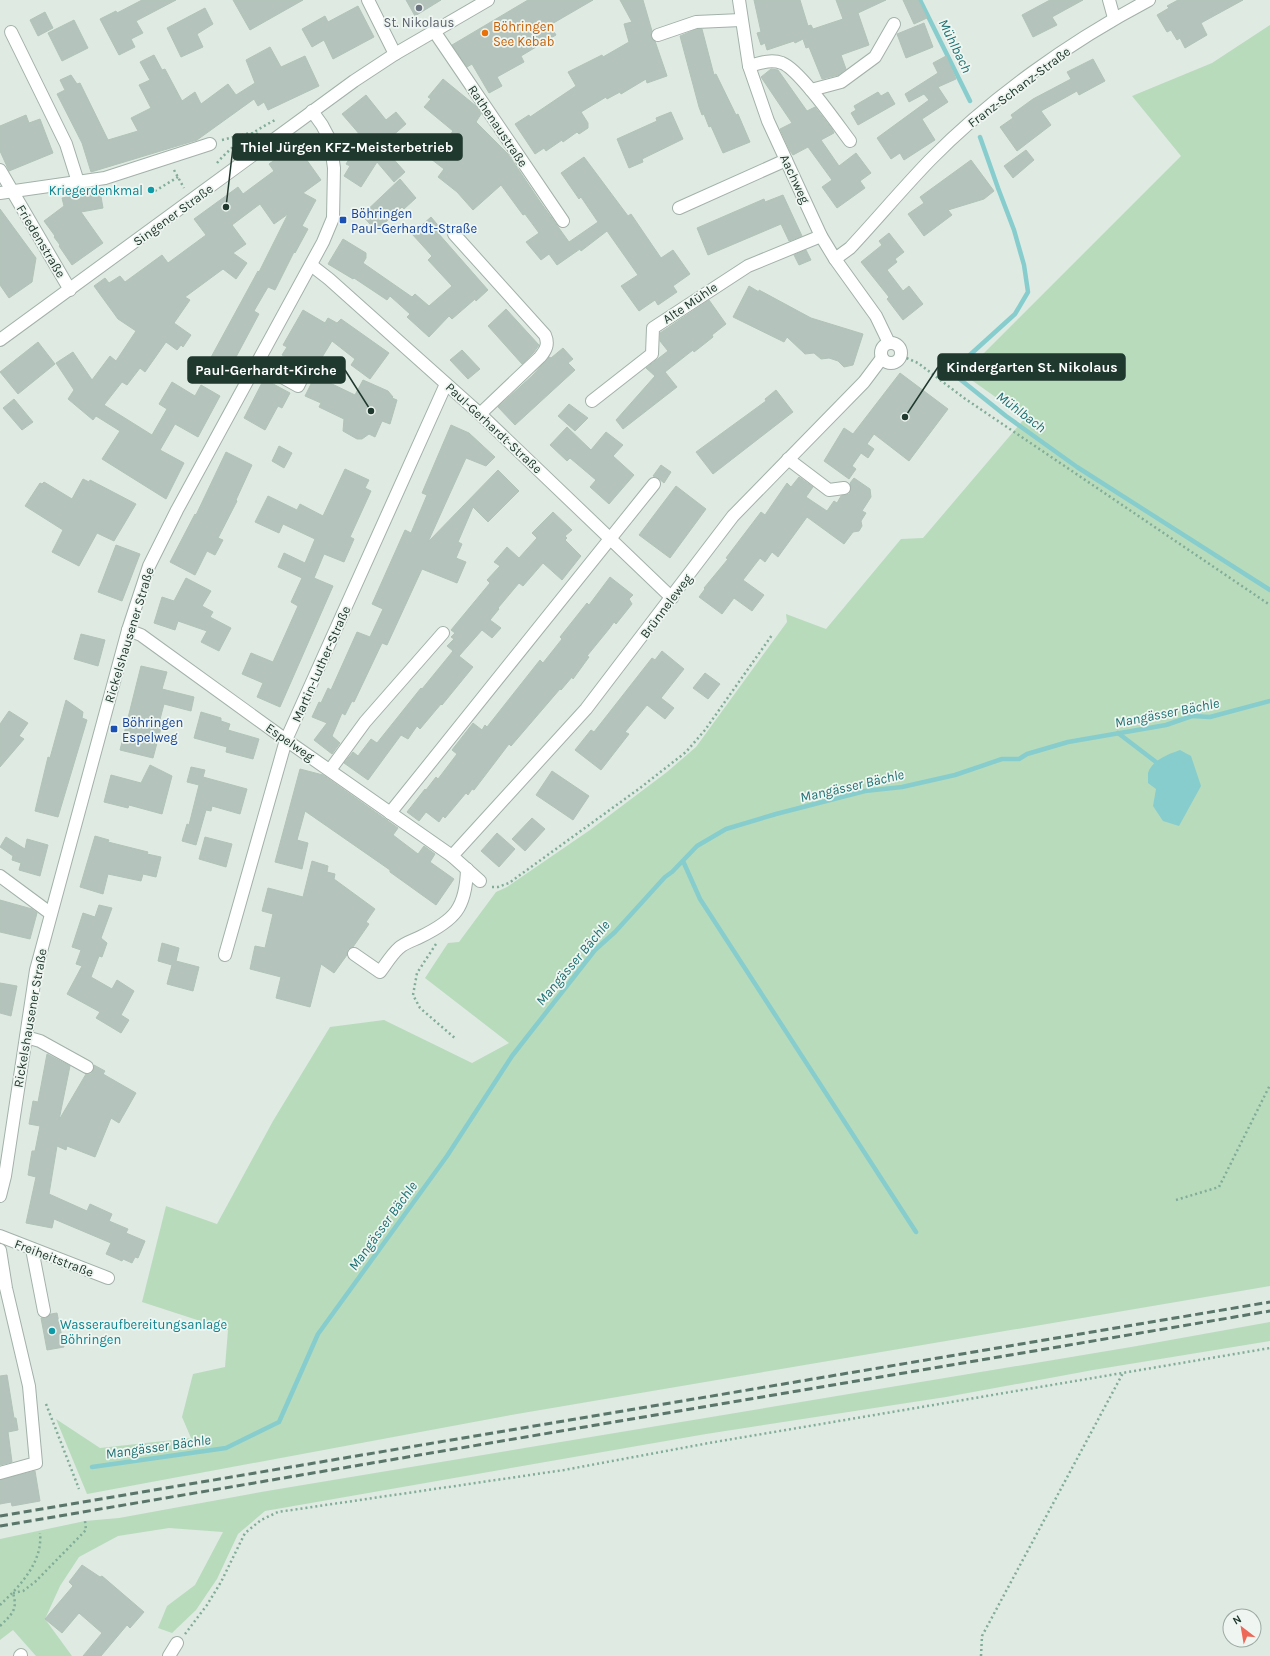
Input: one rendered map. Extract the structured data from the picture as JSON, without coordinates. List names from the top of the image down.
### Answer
{
  "streets": {
    "street": [
      "Franz-Schanz-Straße",
      "Rathenaustraße",
      "Aachweg",
      "Singener Straße",
      "Friedenstraße",
      "Alte Mühle",
      "Paul-Gerhardt-Straße",
      "Brünneleweg",
      "Rickelshausener Straße",
      "Martin-Luther-Straße",
      "Espelweg",
      "Freiheitstraße"
    ]
  },
  "crossings": [
    ["Franz-Schanz-Straße", "Aachweg"],
    ["Rathenaustraße", "Singener Straße"],
    ["Aachweg", "Alte Mühle"],
    ["Aachweg", "Brünneleweg"],
    ["Singener Straße", "Friedenstraße"],
    ["Singener Straße", "Rickelshausener Straße"],
    ["Paul-Gerhardt-Straße", "Brünneleweg"],
    ["Paul-Gerhardt-Straße", "Rickelshausener Straße"],
    ["Paul-Gerhardt-Straße", "Martin-Luther-Straße"],
    ["Brünneleweg", "Espelweg"],
    ["Rickelshausener Straße", "Espelweg"],
    ["Martin-Luther-Straße", "Espelweg"]
  ],
  "water": ["Mühlbach", "Mangässer Bächle"],
  "places": {
    "other": [
      "St. Nikolaus",
      "Böhringen See Kebab",
      "Kriegerdenkmal",
      "Thiel Jürgen KFZ-Meisterbetrieb",
      "Paul-Gerhardt-Kirche",
      "Kindergarten St. Nikolaus",
      "Wasseraufbereitungsanlage Böhringen"
    ],
    "transit": ["Böhringen Paul-Gerhardt-Straße", "Böhringen Espelweg"]
  },
  "north": "top left"
}
